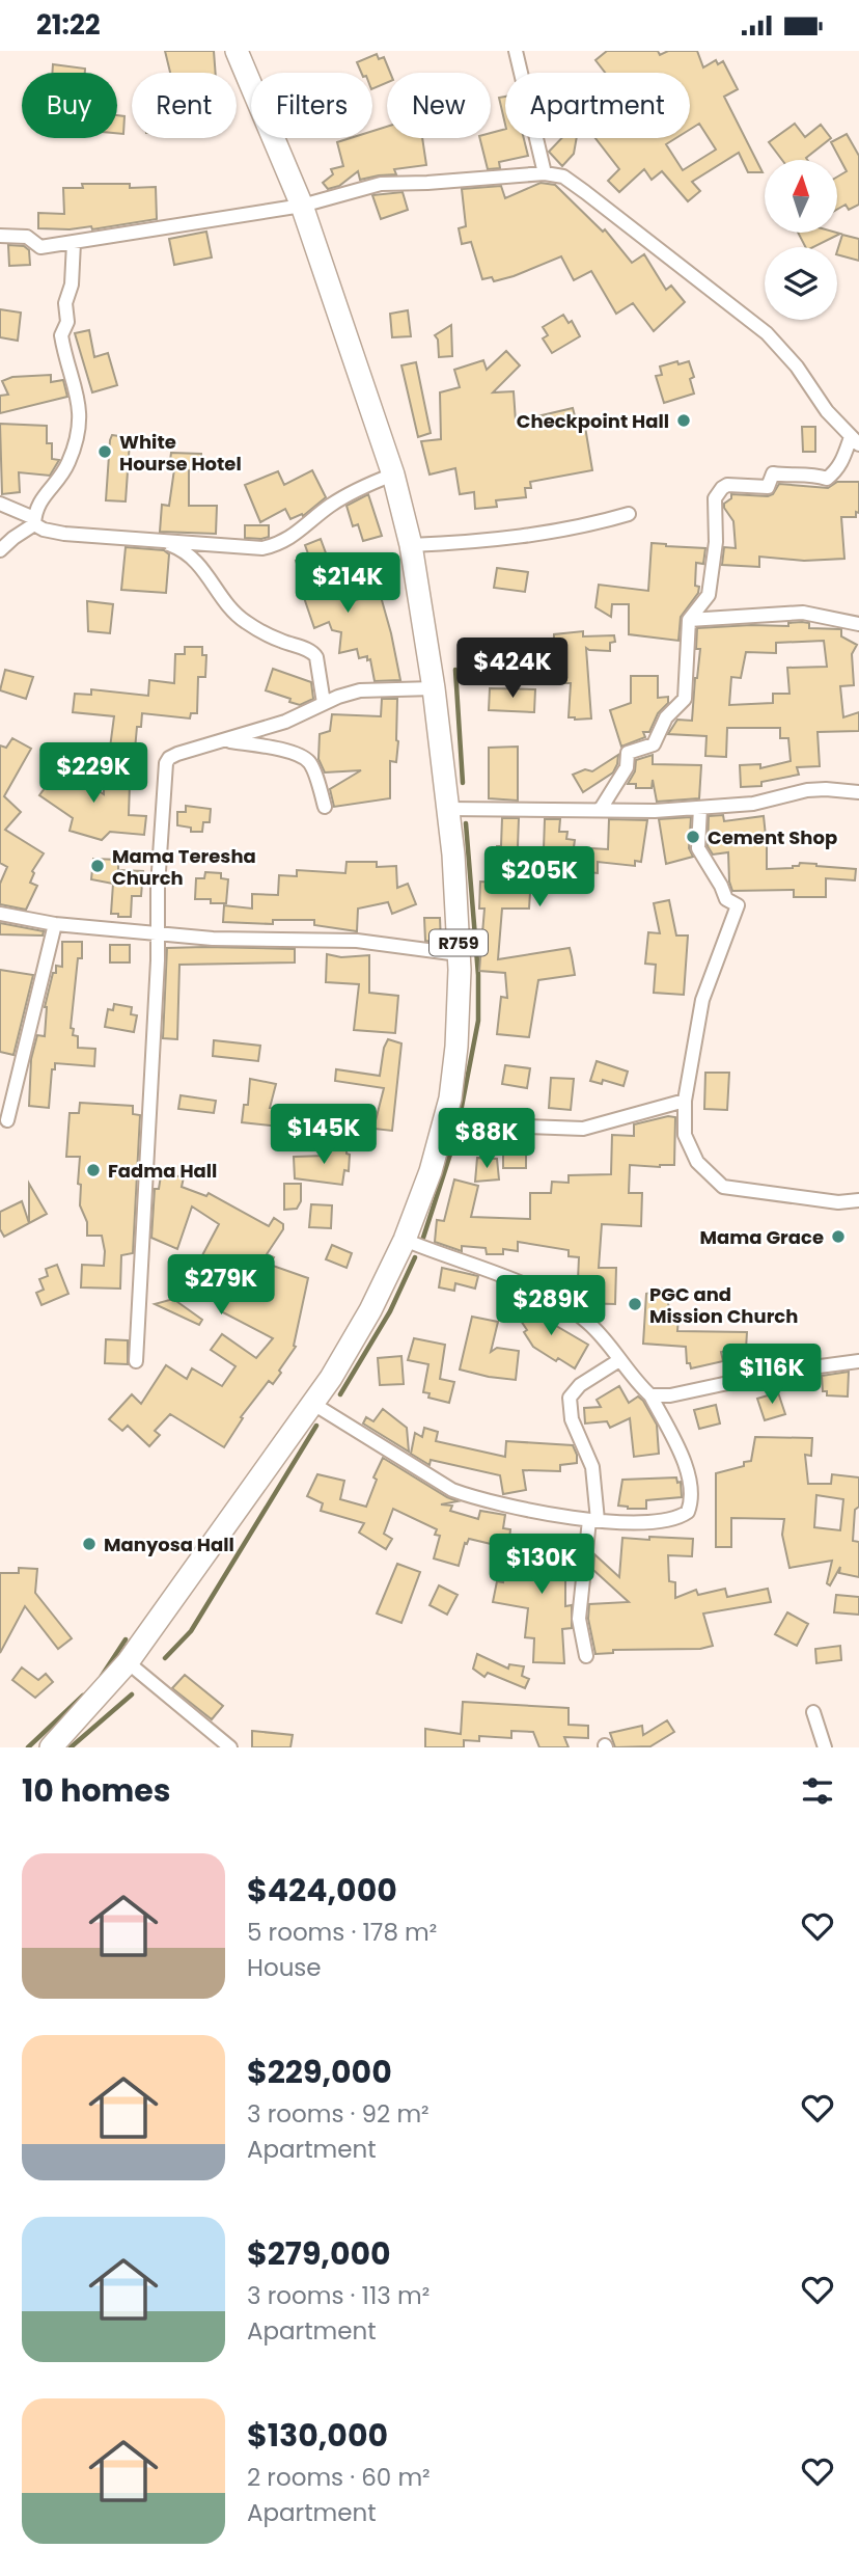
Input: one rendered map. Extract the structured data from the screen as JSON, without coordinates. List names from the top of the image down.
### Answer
{
  "streets": {
    "main road": ["R759"]
  },
  "places": [
    "Checkpoint Hall",
    "White Hourse Hotel",
    "Cement Shop",
    "Mama Teresha Church",
    "Fadma Hall",
    "Mama Grace",
    "PGC and Mission Church",
    "Manyosa Hall"
  ],
  "north": "top",
  "page": {
    "status": "21:22",
    "chip": [
      "Buy",
      "Rent",
      "Filters",
      "New",
      "Apartment"
    ],
    "price": [
      "$214K",
      "$424K",
      "$229K",
      "$205K",
      "$145K",
      "$88K",
      "$279K",
      "$289K",
      "$116K",
      "$130K"
    ],
    "heading": "10 homes",
    "list": [
      {
        "name": "$424,000",
        "note": "5 rooms · 178 m² · House"
      },
      {
        "name": "$229,000",
        "note": "3 rooms · 92 m² · Apartment"
      },
      {
        "name": "$279,000",
        "note": "3 rooms · 113 m² · Apartment"
      },
      {
        "name": "$130,000",
        "note": "2 rooms · 60 m² · Apartment"
      }
    ]
  }
}
